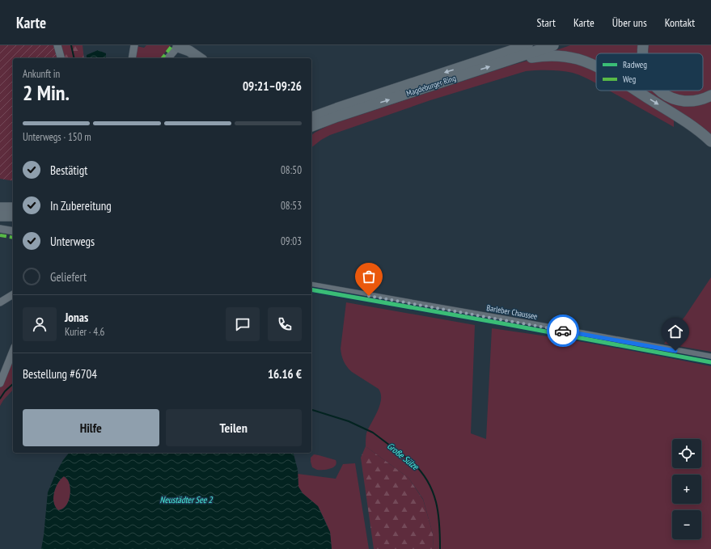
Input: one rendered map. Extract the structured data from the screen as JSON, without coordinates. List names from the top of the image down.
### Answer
{
  "streets": {
    "highway": ["Magdeburger Ring"],
    "street": ["Barleber Chaussee"]
  },
  "water": ["Große Sülze", "Neustädter See 2"],
  "legend": ["Radweg", "Weg"],
  "page": {
    "header": "Karte",
    "nav": [
      "Start",
      "Karte",
      "Über uns",
      "Kontakt"
    ],
    "heading": ["2 Min.", "Ankunft in", "09:21–09:26"],
    "panel": [
      "Jonas",
      "Kurier · 4.6",
      "Bestellung #6704",
      "16.16 €"
    ],
    "bar": "Unterwegs · 150 m",
    "list": [
      ["Bestätigt", "08:50"],
      ["In Zubereitung", "08:53"],
      ["Unterwegs", "09:03"],
      "Geliefert"
    ],
    "buttons": ["Hilfe", "Teilen"],
    "map_buttons": ["+", "−"]
  }
}
